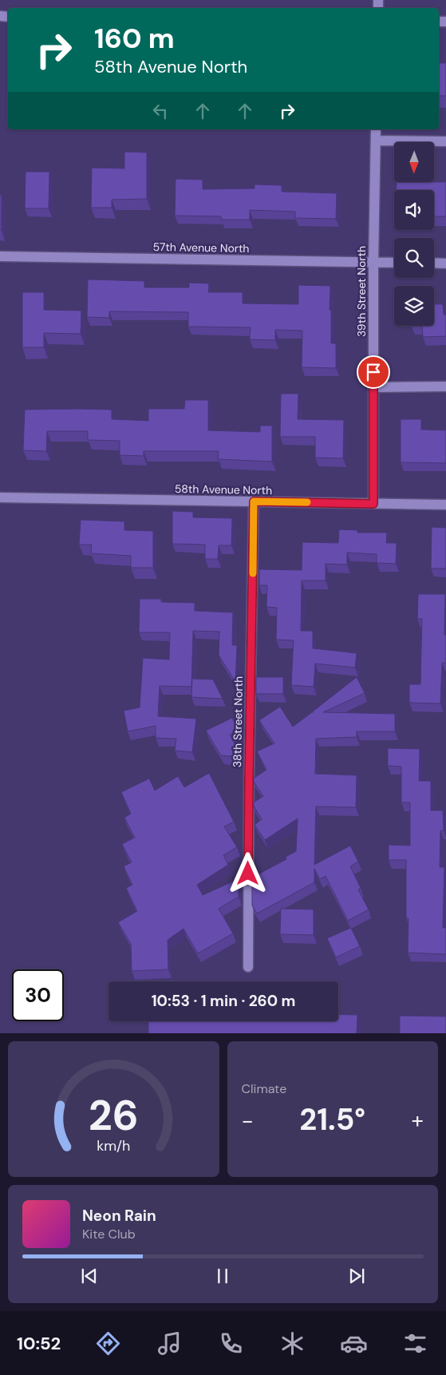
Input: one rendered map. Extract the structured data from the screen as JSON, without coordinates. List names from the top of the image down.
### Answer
{
  "streets": {
    "street": [
      "57th Avenue North",
      "39th Street North",
      "58th Avenue North",
      "38th Street North"
    ]
  },
  "crossings": [
    ["57th Avenue North", "39th Street North"],
    ["39th Street North", "58th Avenue North"],
    ["58th Avenue North", "38th Street North"]
  ],
  "north": "bottom",
  "page": {
    "turn": ["160 m", "58th Avenue North"],
    "limit": "30",
    "trip": "10:53 · 1 min · 260 m",
    "tile": "Climate",
    "heat": ["−", "21.5°", "+"],
    "song": ["Neon Rain", "Kite Club"],
    "tabs": "10:52",
    "gauge": ["26", "km/h"]
  }
}
